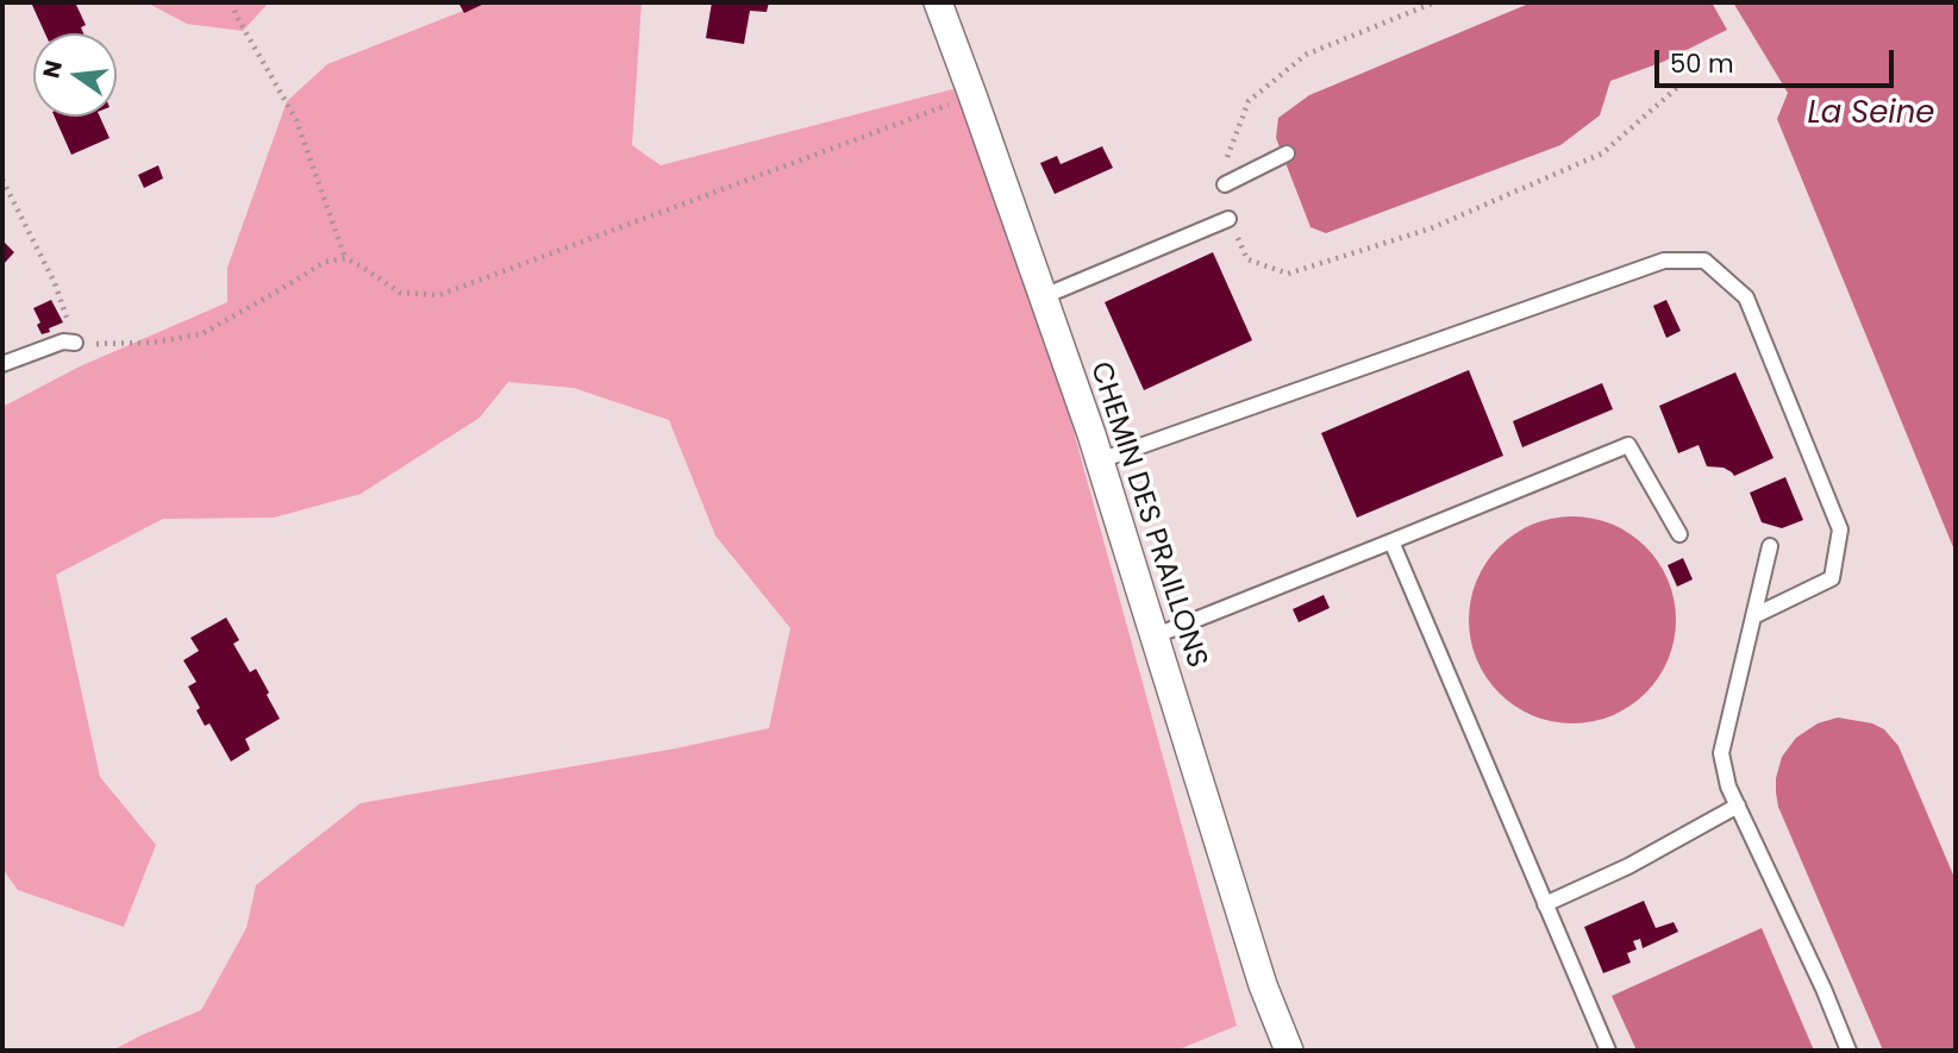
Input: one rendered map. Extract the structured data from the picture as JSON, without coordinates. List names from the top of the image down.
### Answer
{
  "streets": {
    "street": ["CHEMIN DES PRAILLONS"]
  },
  "water": ["La Seine"],
  "scale_bar": "50 m",
  "north": "left"
}
